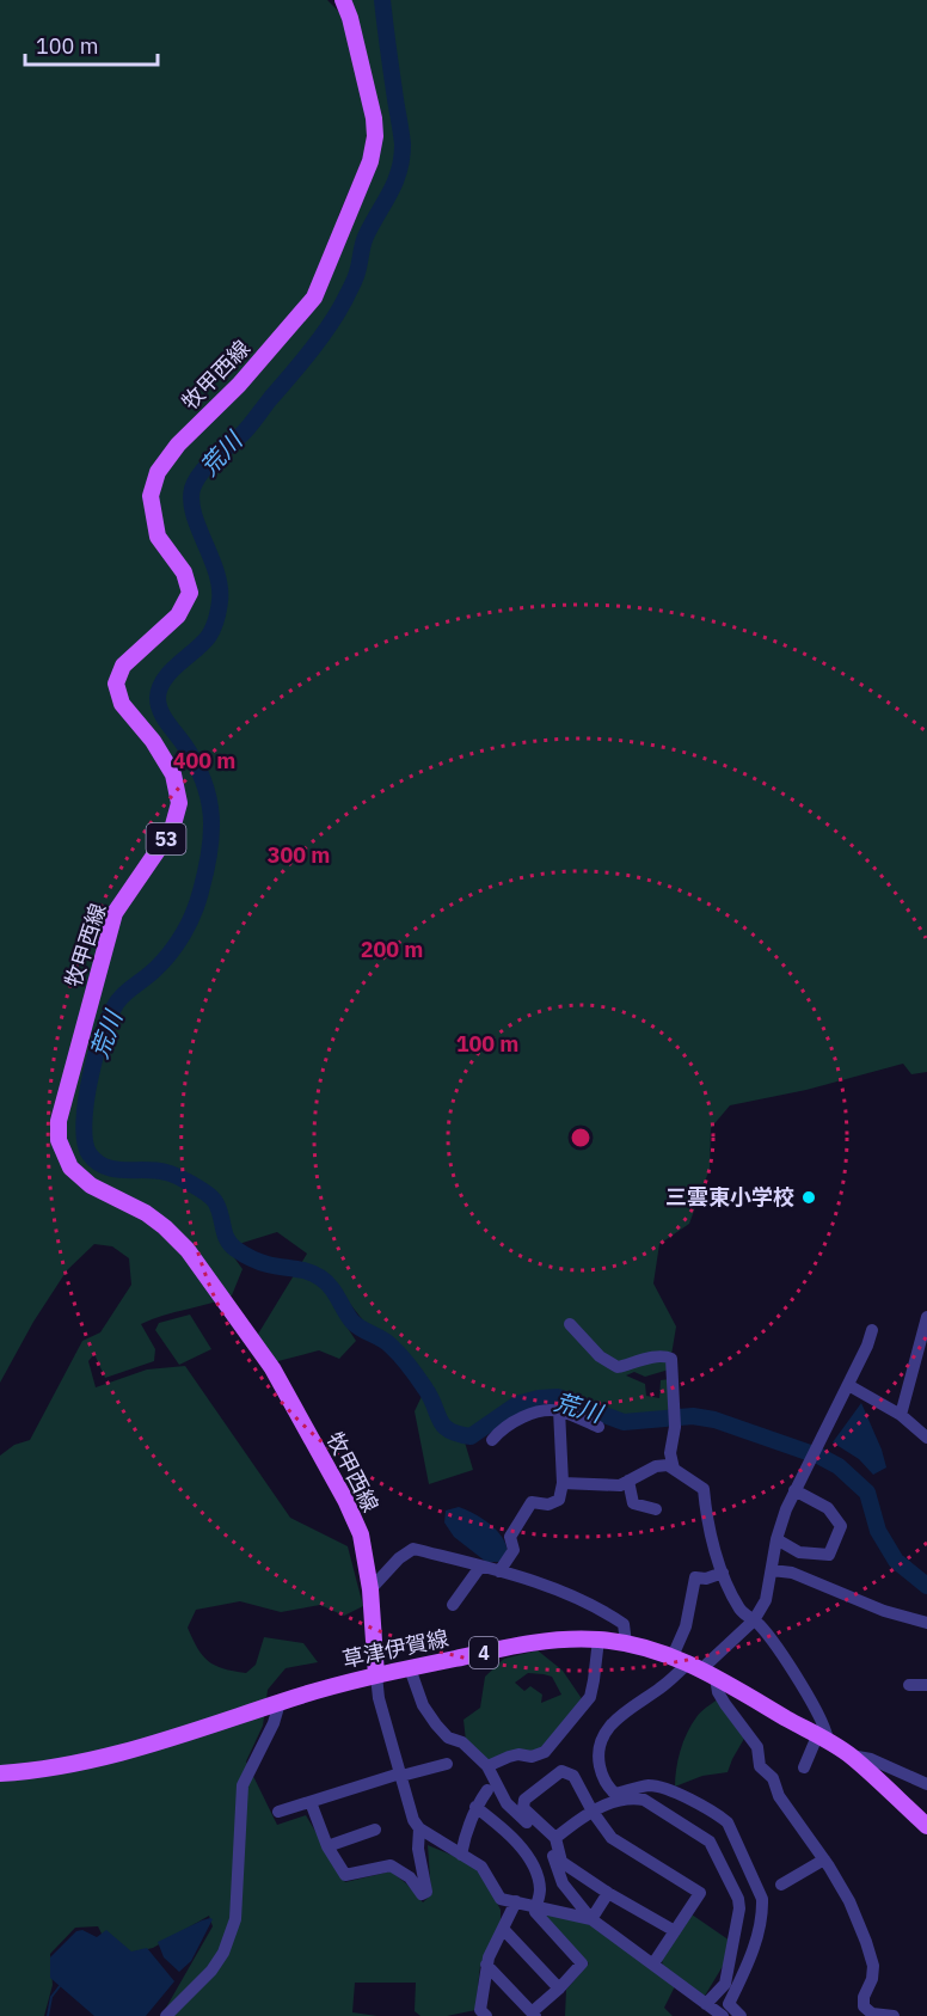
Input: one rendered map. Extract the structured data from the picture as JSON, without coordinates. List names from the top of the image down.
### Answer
{
  "streets": {
    "main road": [
      "牧甲西線",
      "53",
      "草津伊賀線",
      "4"
    ]
  },
  "crossings": [
    ["牧甲西線", "草津伊賀線"]
  ],
  "water": ["荒川"],
  "places": ["三雲東小学校"],
  "scale_bar": "100 m",
  "rings": [
    "400 m",
    "300 m",
    "200 m",
    "100 m"
  ]
}
